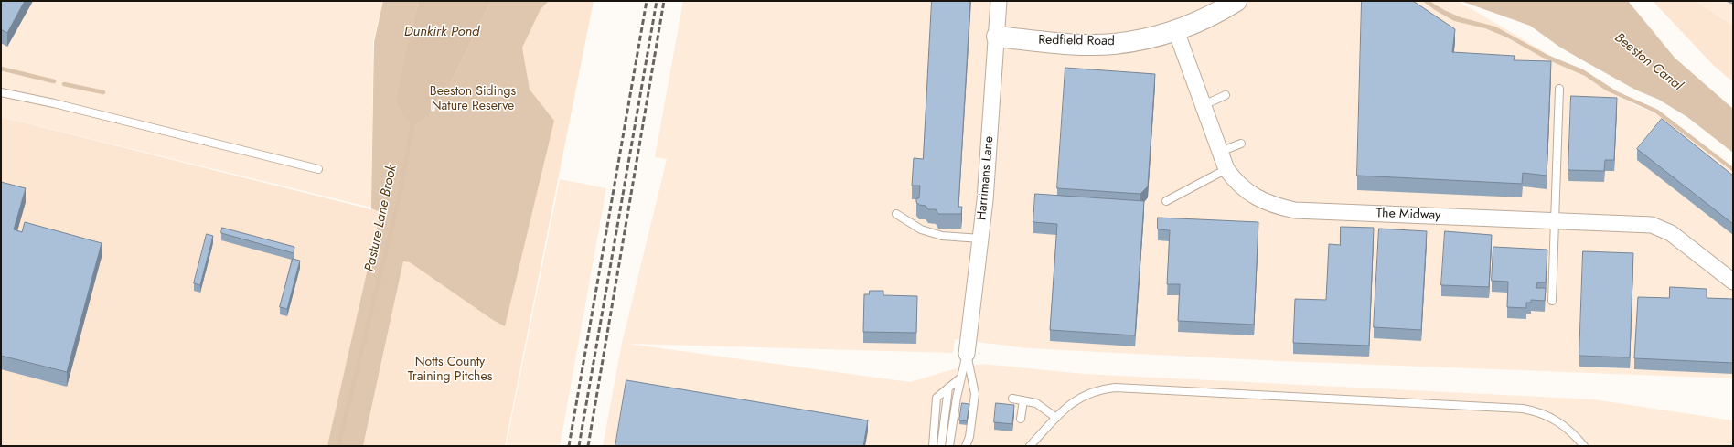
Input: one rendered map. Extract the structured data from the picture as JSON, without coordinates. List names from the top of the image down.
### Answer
{
  "streets": {
    "street": ["Redfield Road", "Harrimans Lane", "The Midway"]
  },
  "crossings": [
    ["Redfield Road", "Harrimans Lane"],
    ["Redfield Road", "The Midway"]
  ],
  "water": ["Dunkirk Pond", "Beeston Canal", "Pasture Lane Brook"],
  "parks": ["Beeston Sidings Nature Reserve", "Notts County Training Pitches"]
}
